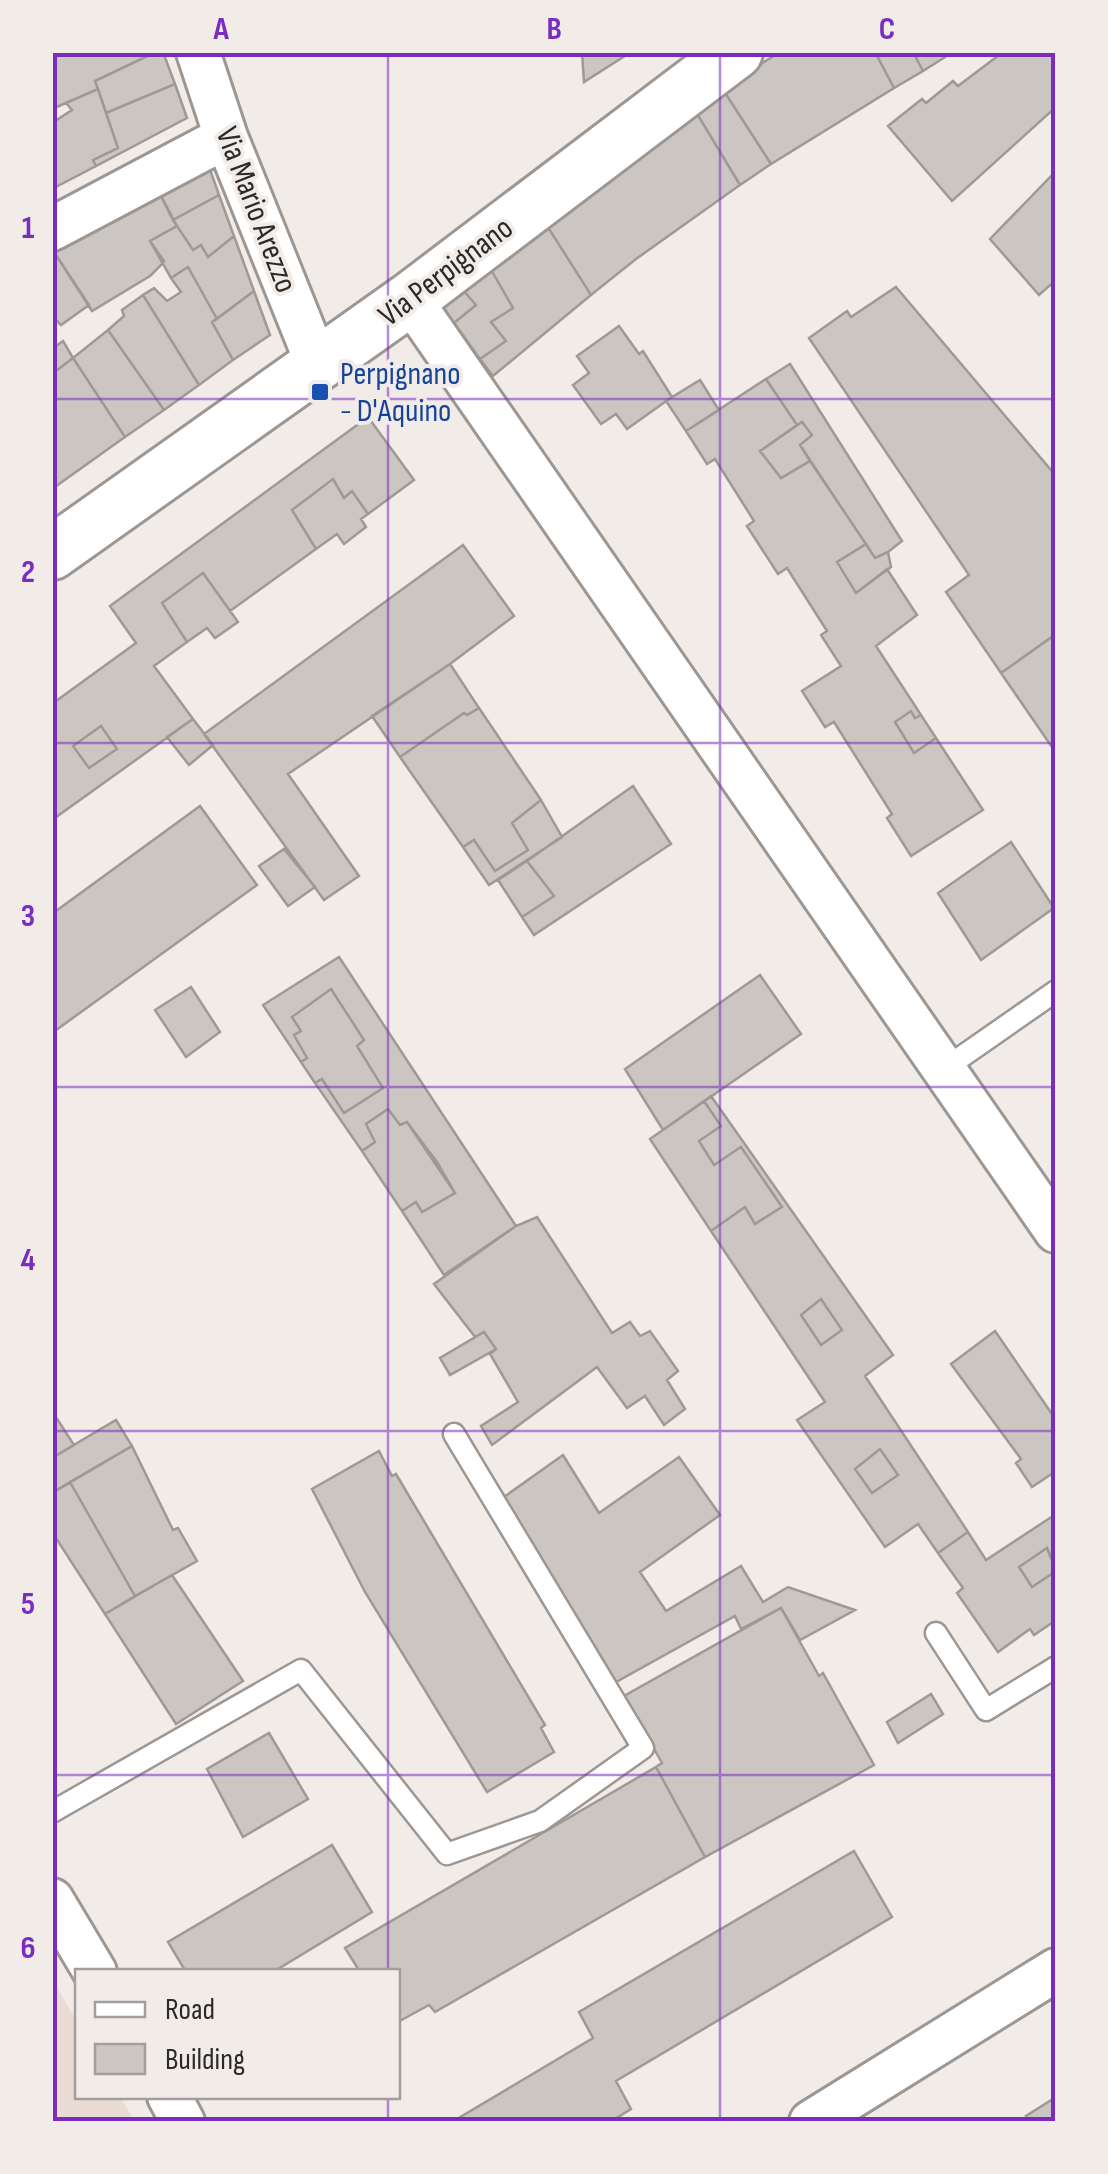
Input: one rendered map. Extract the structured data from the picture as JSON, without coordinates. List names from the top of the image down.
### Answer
{
  "streets": {
    "street": ["Via Mario Arezzo", "Via Perpignano"]
  },
  "crossings": [
    ["Via Mario Arezzo", "Via Perpignano"]
  ],
  "places": {
    "transit": ["Perpignano - D'Aquino"]
  },
  "legend": ["Road", "Building"],
  "grid": {
    "columns": ["A", "B", "C"],
    "rows": [
      "1",
      "2",
      "3",
      "4",
      "5",
      "6"
    ]
  }
}
